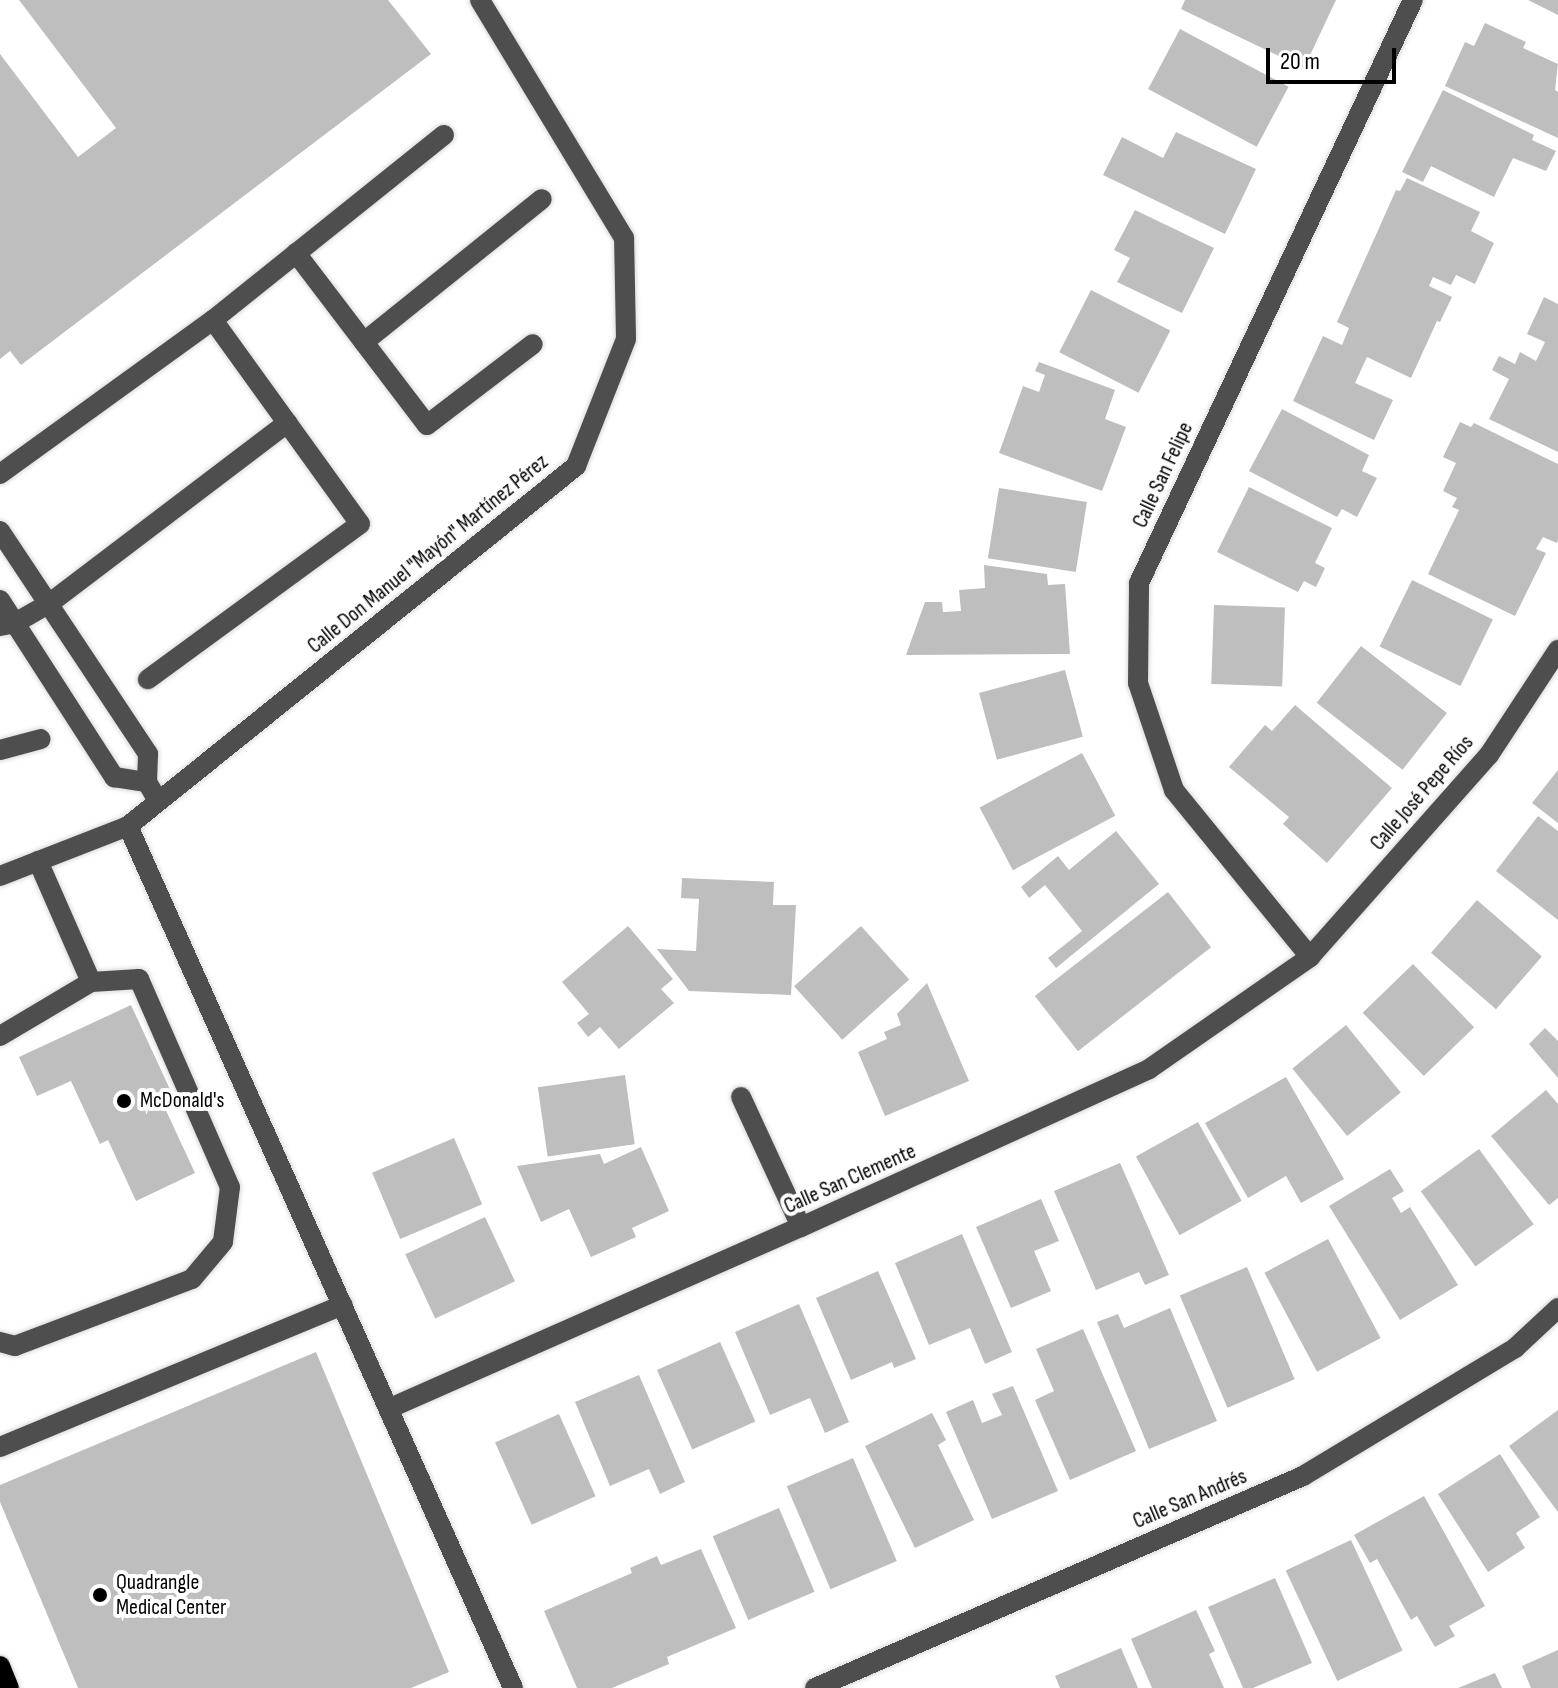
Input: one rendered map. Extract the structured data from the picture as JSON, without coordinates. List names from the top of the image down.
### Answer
{
  "streets": {
    "street": [
      "Calle San Felipe",
      "Calle Don Manuel \"Mayón\" Martínez Pérez",
      "Calle José Pepe Ríos",
      "Calle San Clemente",
      "Calle San Andrés"
    ]
  },
  "crossings": [
    ["Calle San Felipe", "Calle José Pepe Ríos"],
    ["Calle San Felipe", "Calle San Clemente"],
    ["Calle José Pepe Ríos", "Calle San Clemente"]
  ],
  "places": ["McDonald's", "Quadrangle Medical Center"],
  "scale_bar": "20 m"
}
